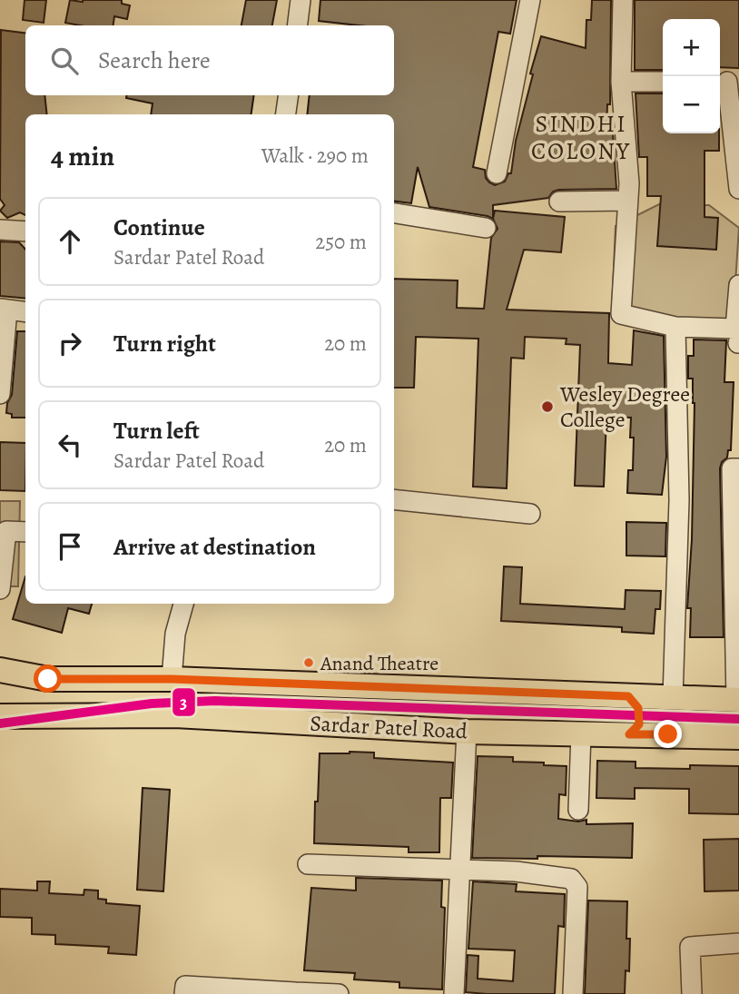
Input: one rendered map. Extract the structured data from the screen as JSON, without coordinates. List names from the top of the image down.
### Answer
{
  "streets": {
    "main road": ["Sardar Patel Road"]
  },
  "districts": ["SINDHI COLONY"],
  "places": ["Wesley Degree College", "Anand Theatre"],
  "lines": ["transit line 3"],
  "page": {
    "map_buttons": ["+", "−"],
    "search": "Search here",
    "heading": ["4 min", "Walk · 290 m"],
    "list": [
      ["Continue", "Sardar Patel Road", "250 m"],
      ["Turn right", "20 m"],
      ["Turn left", "Sardar Patel Road", "20 m"],
      "Arrive at destination"
    ]
  }
}
